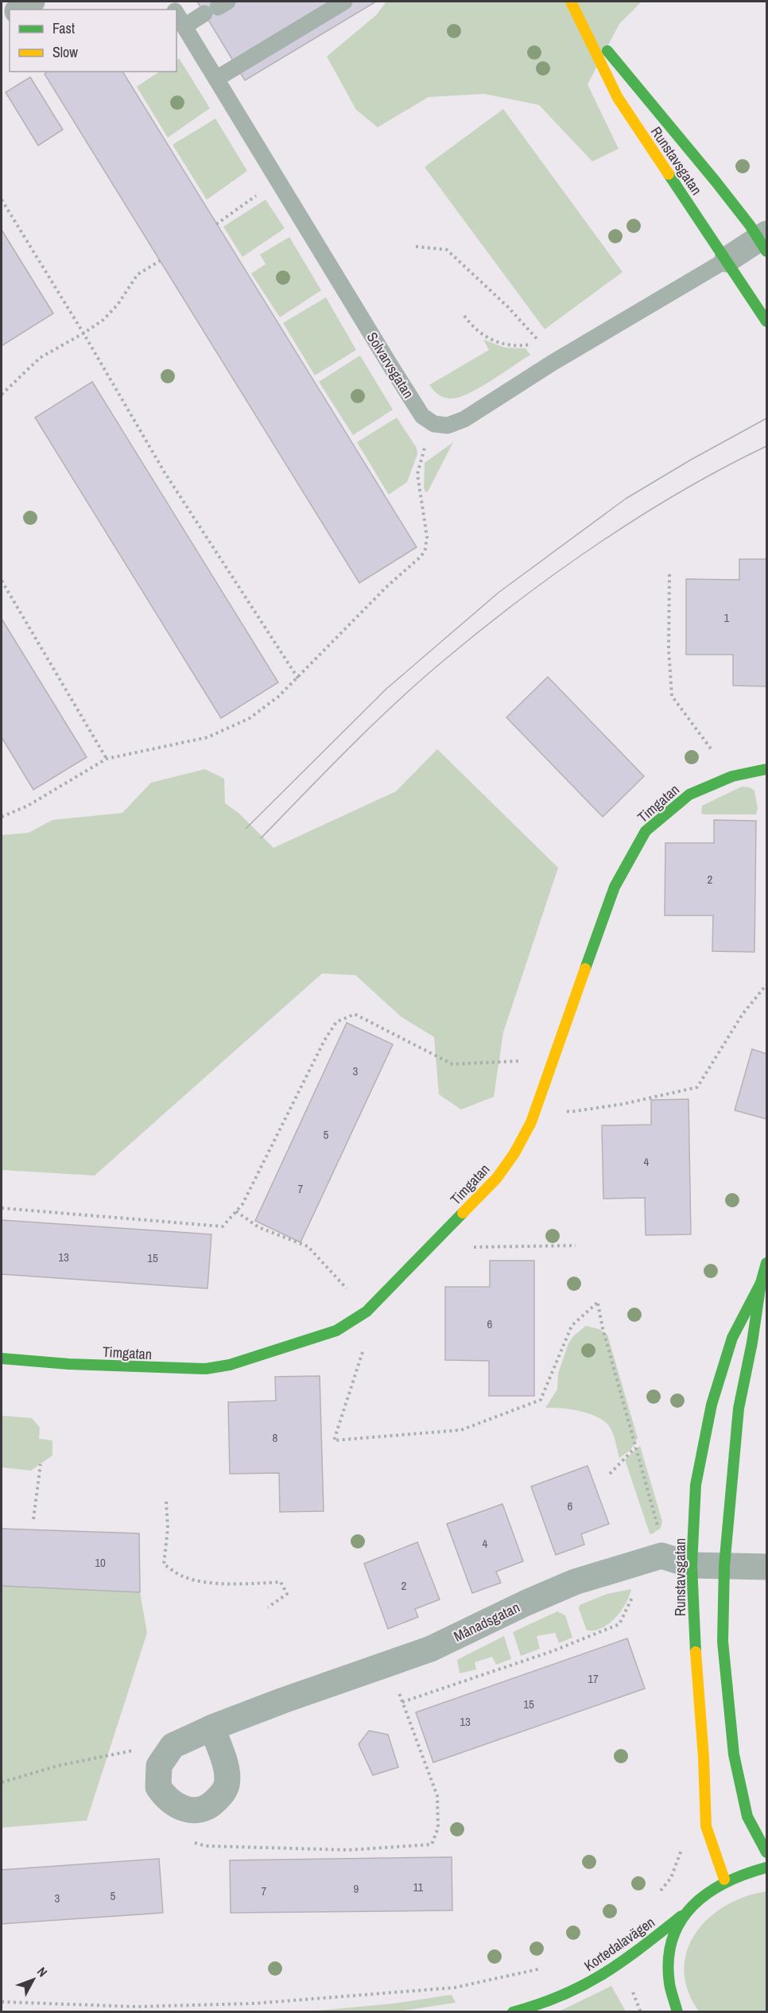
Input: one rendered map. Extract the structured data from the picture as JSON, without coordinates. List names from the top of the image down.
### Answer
{
  "streets": {
    "street": [
      "Runstavsgatan",
      "Timgatan",
      "Månadsgatan",
      "Kortedalavägen"
    ],
    "lane": ["Solvarvsgatan"]
  },
  "house_numbers": [
    "1",
    "2",
    "3",
    "5",
    "4",
    "7",
    "13",
    "15",
    "6",
    "8",
    "6",
    "4",
    "10",
    "2",
    "17",
    "15",
    "13",
    "11",
    "9",
    "7",
    "5",
    "3"
  ],
  "legend": ["Fast", "Slow"],
  "north": "top right"
}
